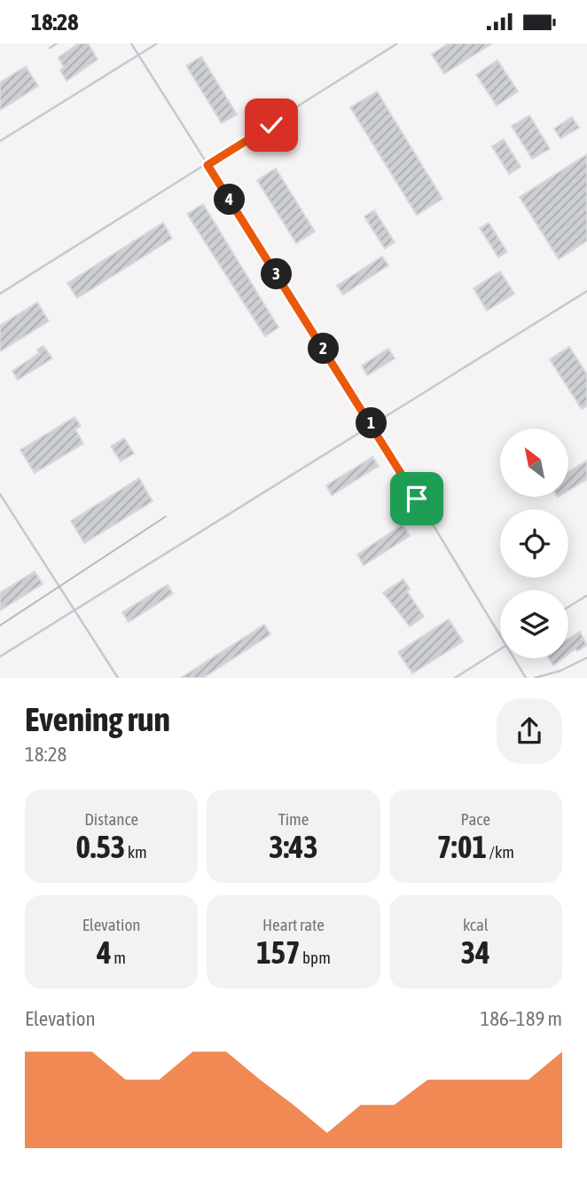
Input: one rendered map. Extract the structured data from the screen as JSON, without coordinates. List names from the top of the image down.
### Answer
{
  "north": "top left",
  "page": {
    "status": "18:28",
    "pins": [
      "4",
      "3",
      "2",
      "1"
    ],
    "heading": ["Evening run", "18:28"],
    "stats": [
      ["Distance", "0.53 km"],
      ["Time", "3:43"],
      ["Pace", "7:01 /km"],
      ["Elevation", "4 m"],
      ["Heart rate", "157 bpm"],
      ["kcal", "34"]
    ],
    "chart": ["Elevation", "186–189 m"]
  }
}
